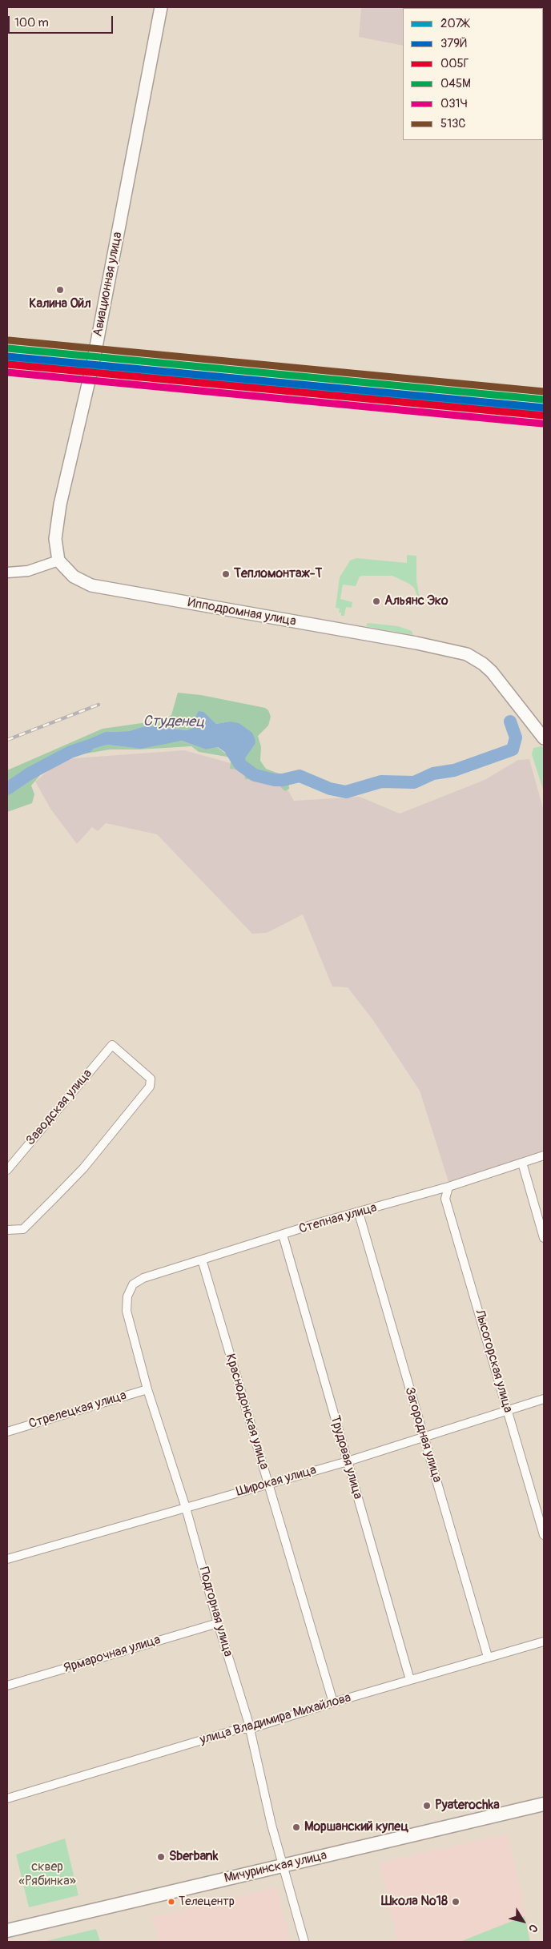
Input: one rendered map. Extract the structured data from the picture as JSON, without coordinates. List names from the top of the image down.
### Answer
{
  "streets": {
    "main road": ["Авиационная улица", "Ипподромная улица", "Мичуринская улица"],
    "street": [
      "Заводская улица",
      "Степная улица",
      "Лысогорская улица",
      "Стрелецкая улица",
      "Краснодонская улица",
      "Загородная улица",
      "Трудовая улица",
      "Широкая улица",
      "Подгорная улица",
      "Ярмарочная улица",
      "улица Владимира Михайлова"
    ]
  },
  "crossings": [
    ["Авиационная улица", "Ипподромная улица"],
    ["Степная улица", "Лысогорская улица"],
    ["Степная улица", "Краснодонская улица"],
    ["Степная улица", "Загородная улица"],
    ["Степная улица", "Трудовая улица"],
    ["Степная улица", "Подгорная улица"],
    ["Лысогорская улица", "Широкая улица"],
    ["Стрелецкая улица", "Подгорная улица"],
    ["Краснодонская улица", "Широкая улица"],
    ["Краснодонская улица", "улица Владимира Михайлова"],
    ["Загородная улица", "Широкая улица"],
    ["Загородная улица", "улица Владимира Михайлова"],
    ["Трудовая улица", "Широкая улица"],
    ["Трудовая улица", "улица Владимира Михайлова"],
    ["Широкая улица", "Подгорная улица"],
    ["Подгорная улица", "Ярмарочная улица"],
    ["Подгорная улица", "улица Владимира Михайлова"],
    ["Подгорная улица", "Мичуринская улица"]
  ],
  "water": ["Студенец"],
  "parks": ["сквер «Рябинка»"],
  "places": [
    "Калина Ойл",
    "Тепломонтаж-Т",
    "Альянс Эко",
    "Pyaterochka",
    "Моршанский купец",
    "Sberbank",
    "Телецентр",
    "Школа №18"
  ],
  "lines": [
    "transit line 513С",
    "transit line 045М",
    "transit line 379Й",
    "transit line 207Ж",
    "transit line 005Г",
    "transit line 031Ч"
  ],
  "legend": [
    "207Ж",
    "379Й",
    "005Г",
    "045М",
    "031Ч",
    "513С"
  ],
  "scale_bar": "100 m",
  "north": "bottom right"
}
